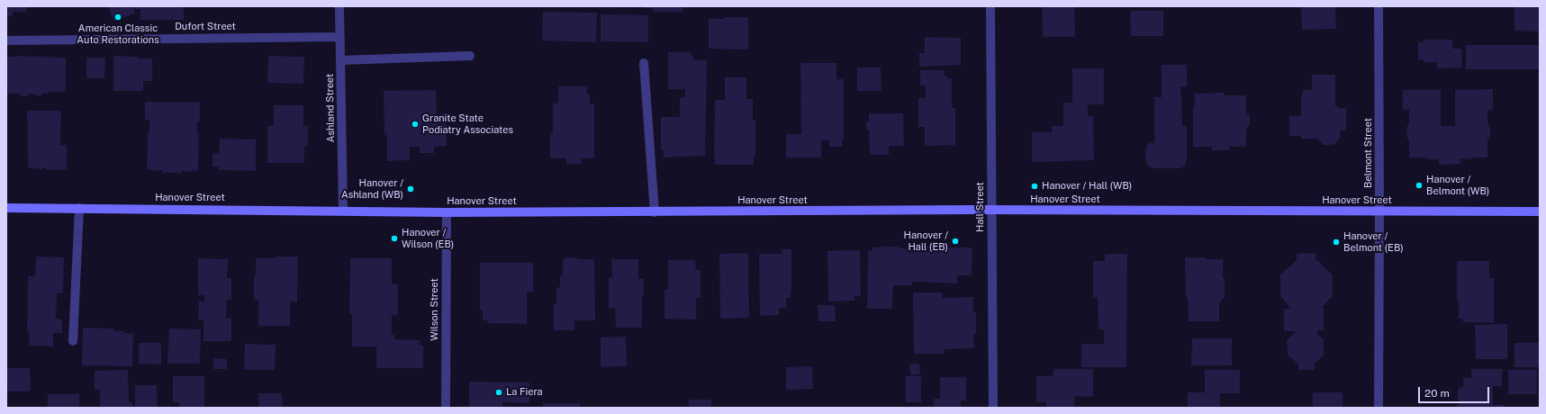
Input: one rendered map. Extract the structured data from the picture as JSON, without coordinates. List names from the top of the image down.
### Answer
{
  "streets": {
    "street": [
      "Dufort Street",
      "Ashland Street",
      "Belmont Street",
      "Hanover Street",
      "Hall Street",
      "Wilson Street"
    ]
  },
  "crossings": [
    ["Dufort Street", "Ashland Street"],
    ["Ashland Street", "Hanover Street"],
    ["Belmont Street", "Hanover Street"],
    ["Hanover Street", "Hall Street"],
    ["Hanover Street", "Wilson Street"]
  ],
  "places": [
    "American Classic Auto Restorations",
    "Granite State Podiatry Associates",
    "Hanover / Belmont (WB)",
    "Hanover / Hall (WB)",
    "Hanover / Ashland (WB)",
    "Hanover / Wilson (EB)",
    "Hanover / Hall (EB)",
    "Hanover / Belmont (EB)",
    "La Fiera"
  ],
  "scale_bar": "20 m"
}
